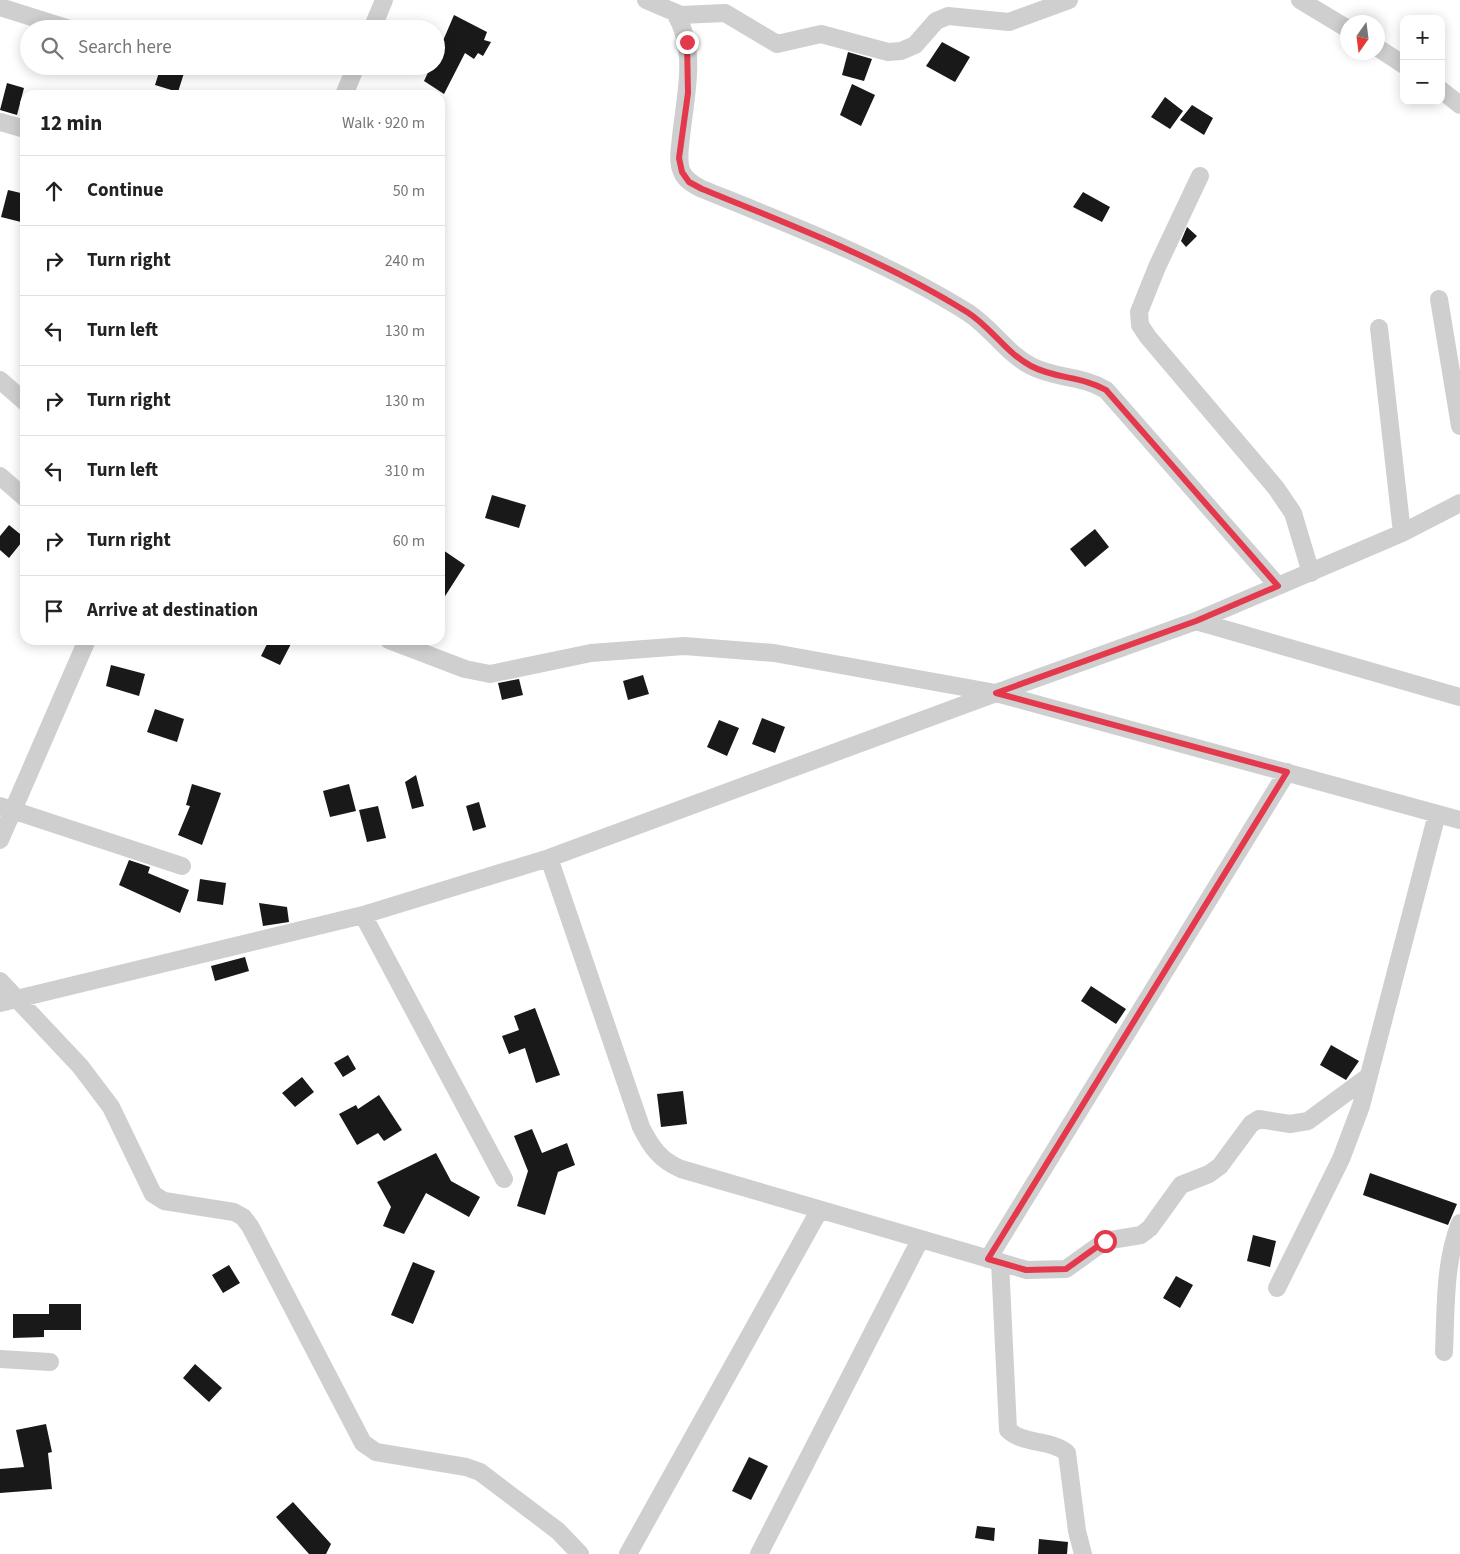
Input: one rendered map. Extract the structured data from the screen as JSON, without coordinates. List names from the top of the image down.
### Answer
{
  "north": "bottom",
  "page": {
    "map_buttons": ["+", "−"],
    "search": "Search here",
    "heading": ["12 min", "Walk · 920 m"],
    "list": [
      ["Continue", "50 m"],
      ["Turn right", "240 m"],
      ["Turn left", "130 m"],
      ["Turn right", "130 m"],
      ["Turn left", "310 m"],
      ["Turn right", "60 m"],
      "Arrive at destination"
    ]
  }
}
